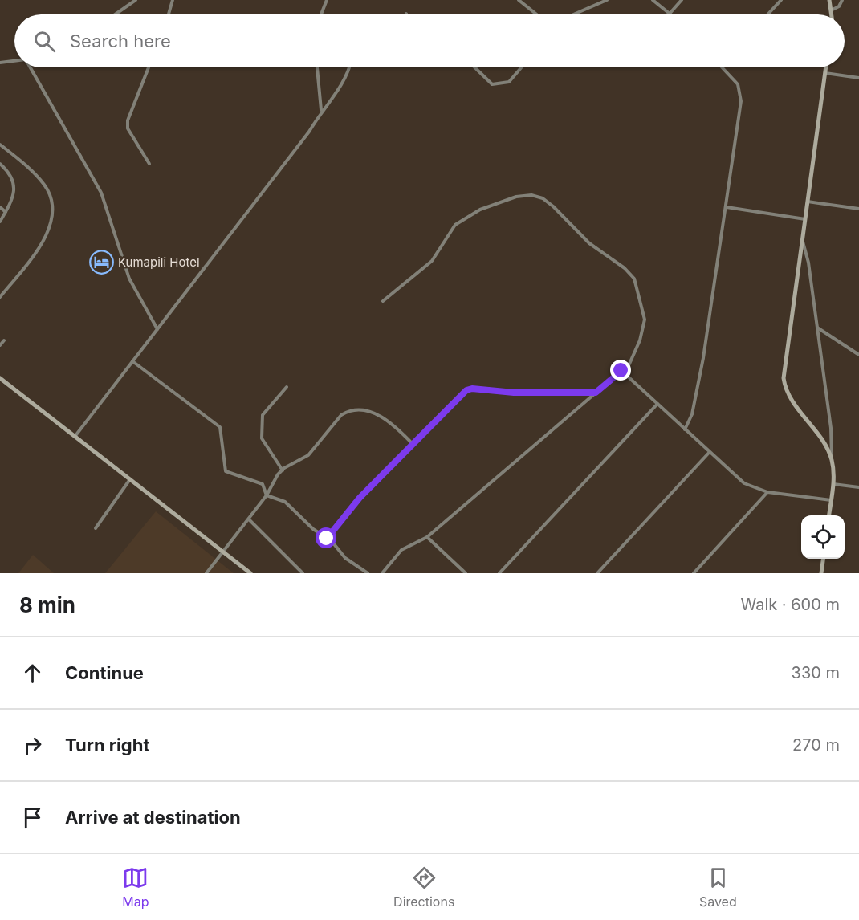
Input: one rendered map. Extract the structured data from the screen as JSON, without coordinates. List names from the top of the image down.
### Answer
{
  "places": {
    "hotel": ["Kumapili Hotel"]
  },
  "page": {
    "search": "Search here",
    "heading": ["8 min", "Walk · 600 m"],
    "list": [
      ["Continue", "330 m"],
      ["Turn right", "270 m"],
      "Arrive at destination"
    ],
    "nav": ["Map", "Directions", "Saved"]
  }
}
